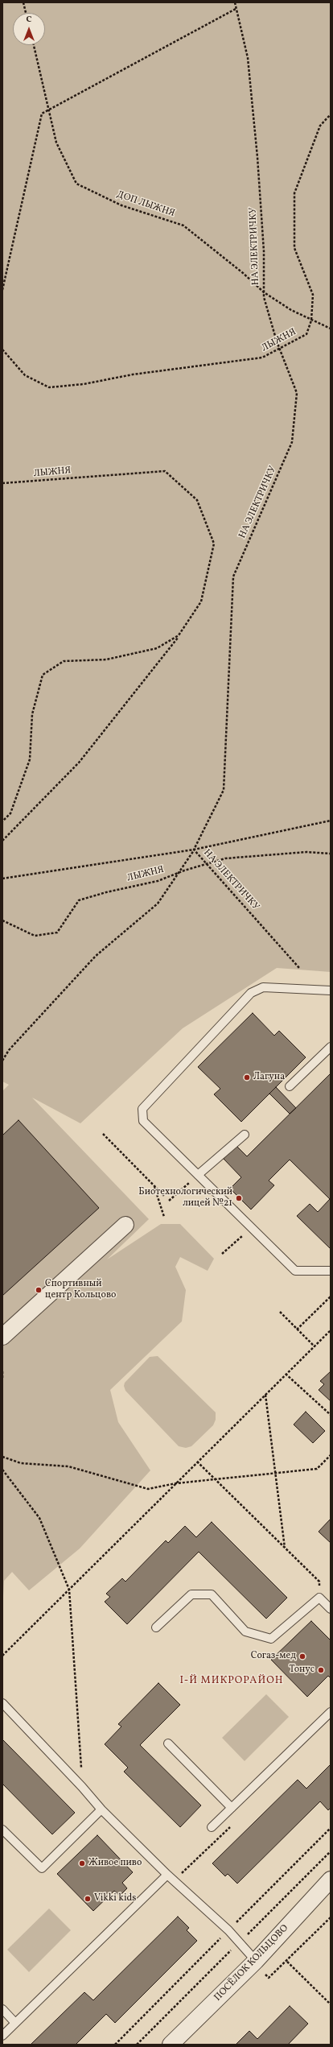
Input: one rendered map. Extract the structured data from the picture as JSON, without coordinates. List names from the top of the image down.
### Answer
{
  "streets": {
    "street": ["ПОСЁЛОК КОЛЬЦОВО"],
    "path": ["ДОП ЛЫЖНЯ", "НА ЭЛЕКТРИЧКУ", "ЛЫЖНЯ"]
  },
  "crossings": [
    ["ДОП ЛЫЖНЯ", "НА ЭЛЕКТРИЧКУ"],
    ["ДОП ЛЫЖНЯ", "ЛЫЖНЯ"],
    ["НА ЭЛЕКТРИЧКУ", "ЛЫЖНЯ"]
  ],
  "districts": ["I-Й МИКРОРАЙОН"],
  "places": [
    "Лагуна",
    "Биотехнологический лицей №21",
    "Спортивный центр Кольцово",
    "Согаз-мед",
    "Тонус",
    "Живое пиво",
    "Vikki kids"
  ],
  "north": "top"
}
